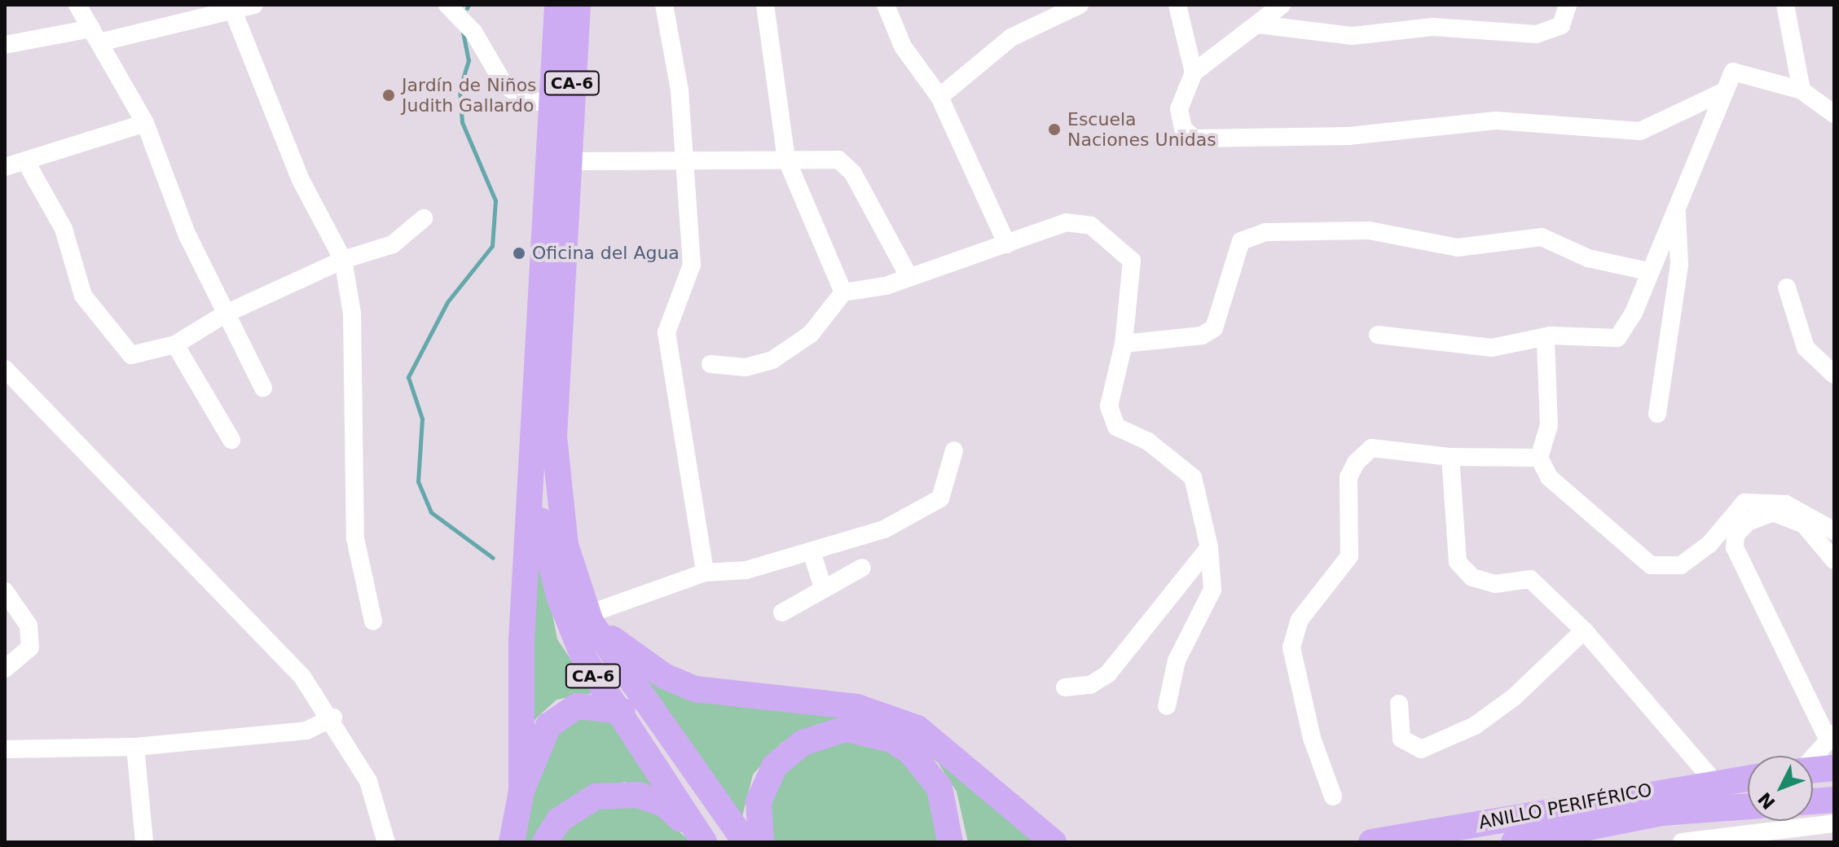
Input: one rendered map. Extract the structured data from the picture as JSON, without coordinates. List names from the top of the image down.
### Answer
{
  "streets": {
    "highway": ["CA-6", "ANILLO PERIFÉRICO"]
  },
  "places": ["Jardín de Niños Judith Gallardo", "Escuela Naciones Unidas", "Oficina del Agua"],
  "north": "bottom left"
}
